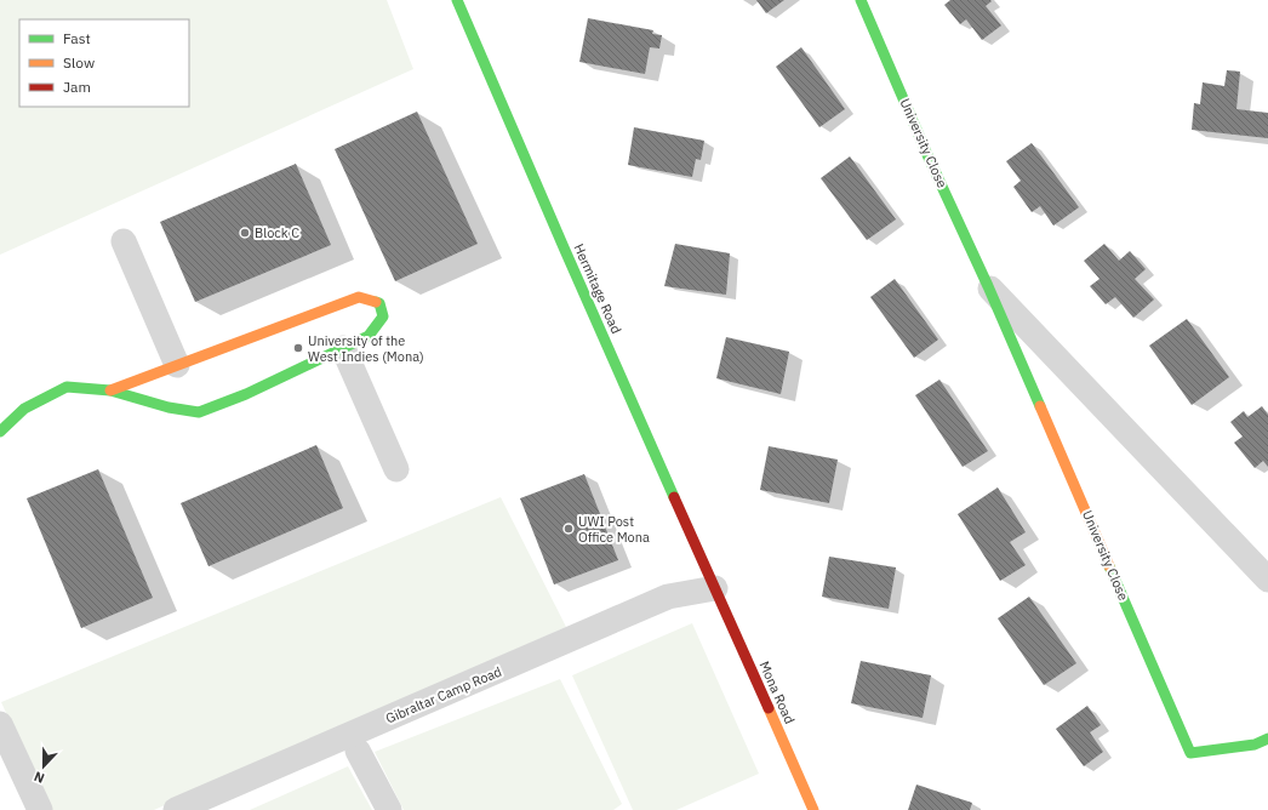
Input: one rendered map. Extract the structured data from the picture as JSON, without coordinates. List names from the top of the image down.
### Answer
{
  "streets": {
    "street": [
      "University Close",
      "Hermitage Road",
      "Mona Road",
      "Gibraltar Camp Road"
    ]
  },
  "crossings": [
    ["Hermitage Road", "Mona Road"],
    ["Hermitage Road", "Gibraltar Camp Road"],
    ["Mona Road", "Gibraltar Camp Road"]
  ],
  "places": ["Block C", "University of the West Indies (Mona)", "UWI Post Office Mona"],
  "legend": ["Fast", "Slow", "Jam"],
  "north": "bottom"
}
